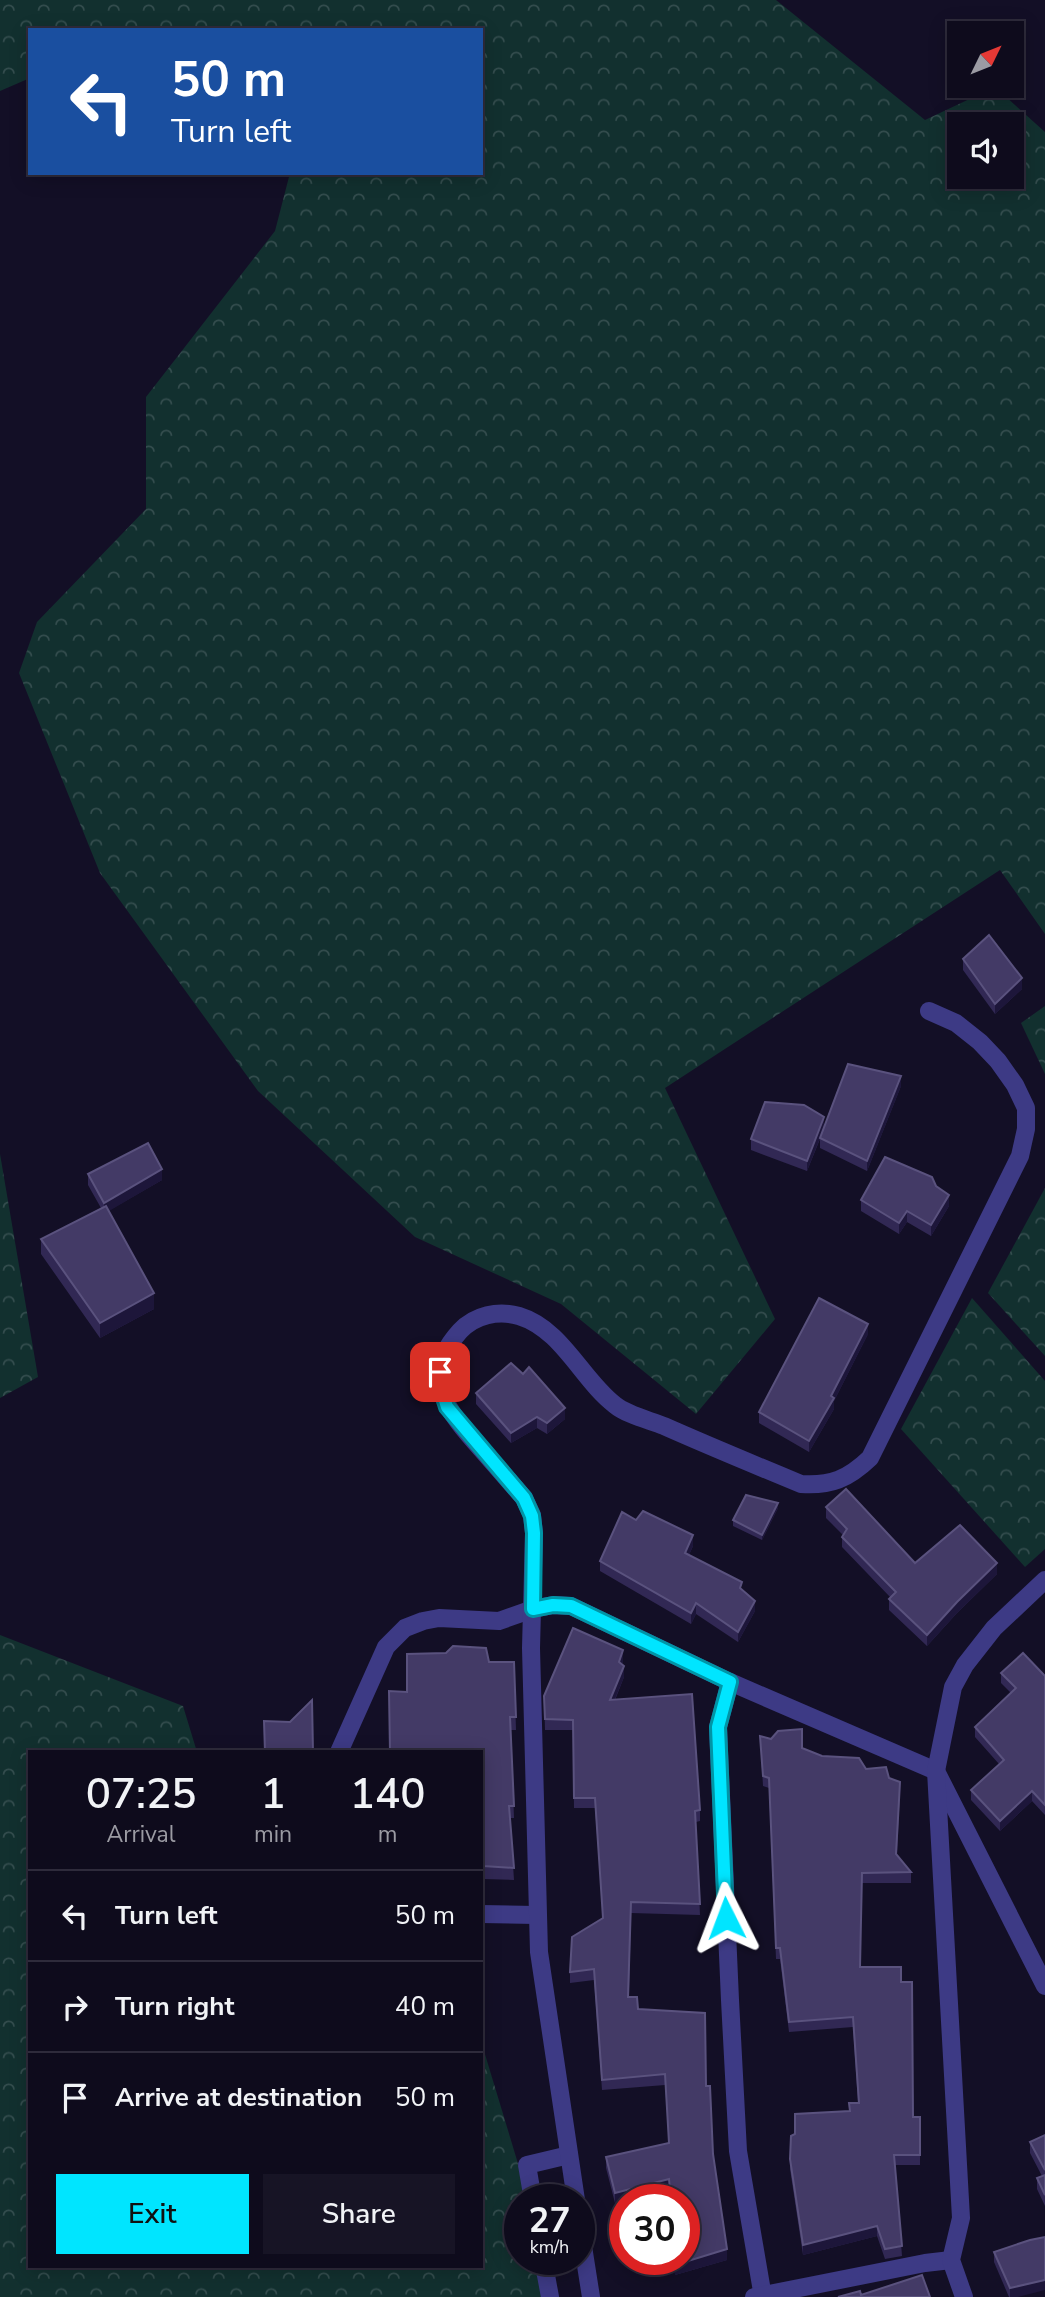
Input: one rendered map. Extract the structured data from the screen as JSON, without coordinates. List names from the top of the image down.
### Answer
{
  "north": "top right",
  "page": {
    "turn": ["50 m", "Turn left"],
    "eta": [
      "07:25",
      "Arrival",
      "1",
      "min",
      "140",
      "m"
    ],
    "list": [
      {
        "name": "Turn left",
        "value": "50 m"
      },
      {
        "name": "Turn right",
        "value": "40 m"
      },
      {
        "name": "Arrive at destination",
        "value": "50 m"
      }
    ],
    "buttons": ["Exit", "Share"],
    "speed": "27 km/h",
    "limit": "30"
  }
}
